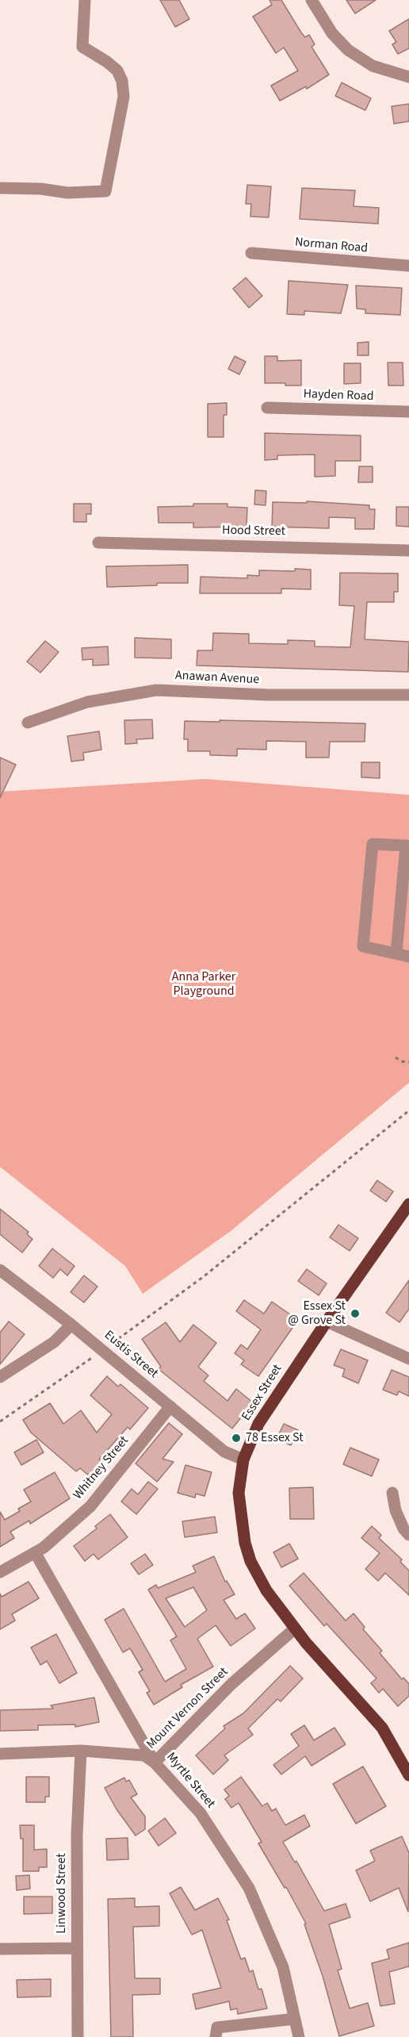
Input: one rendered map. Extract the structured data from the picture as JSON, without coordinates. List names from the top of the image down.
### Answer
{
  "streets": {
    "main road": ["Essex Street"],
    "street": [
      "Norman Road",
      "Hayden Road",
      "Hood Street",
      "Anawan Avenue",
      "Eustis Street",
      "Whitney Street",
      "Mount Vernon Street",
      "Myrtle Street",
      "Linwood Street"
    ]
  },
  "crossings": [
    ["Eustis Street", "Essex Street"],
    ["Eustis Street", "Whitney Street"],
    ["Essex Street", "Mount Vernon Street"],
    ["Whitney Street", "Myrtle Street"],
    ["Mount Vernon Street", "Myrtle Street"],
    ["Mount Vernon Street", "Linwood Street"]
  ],
  "parks": ["Anna Parker Playground"],
  "places": ["Essex St @ Grove St", "78 Essex St"]
}
